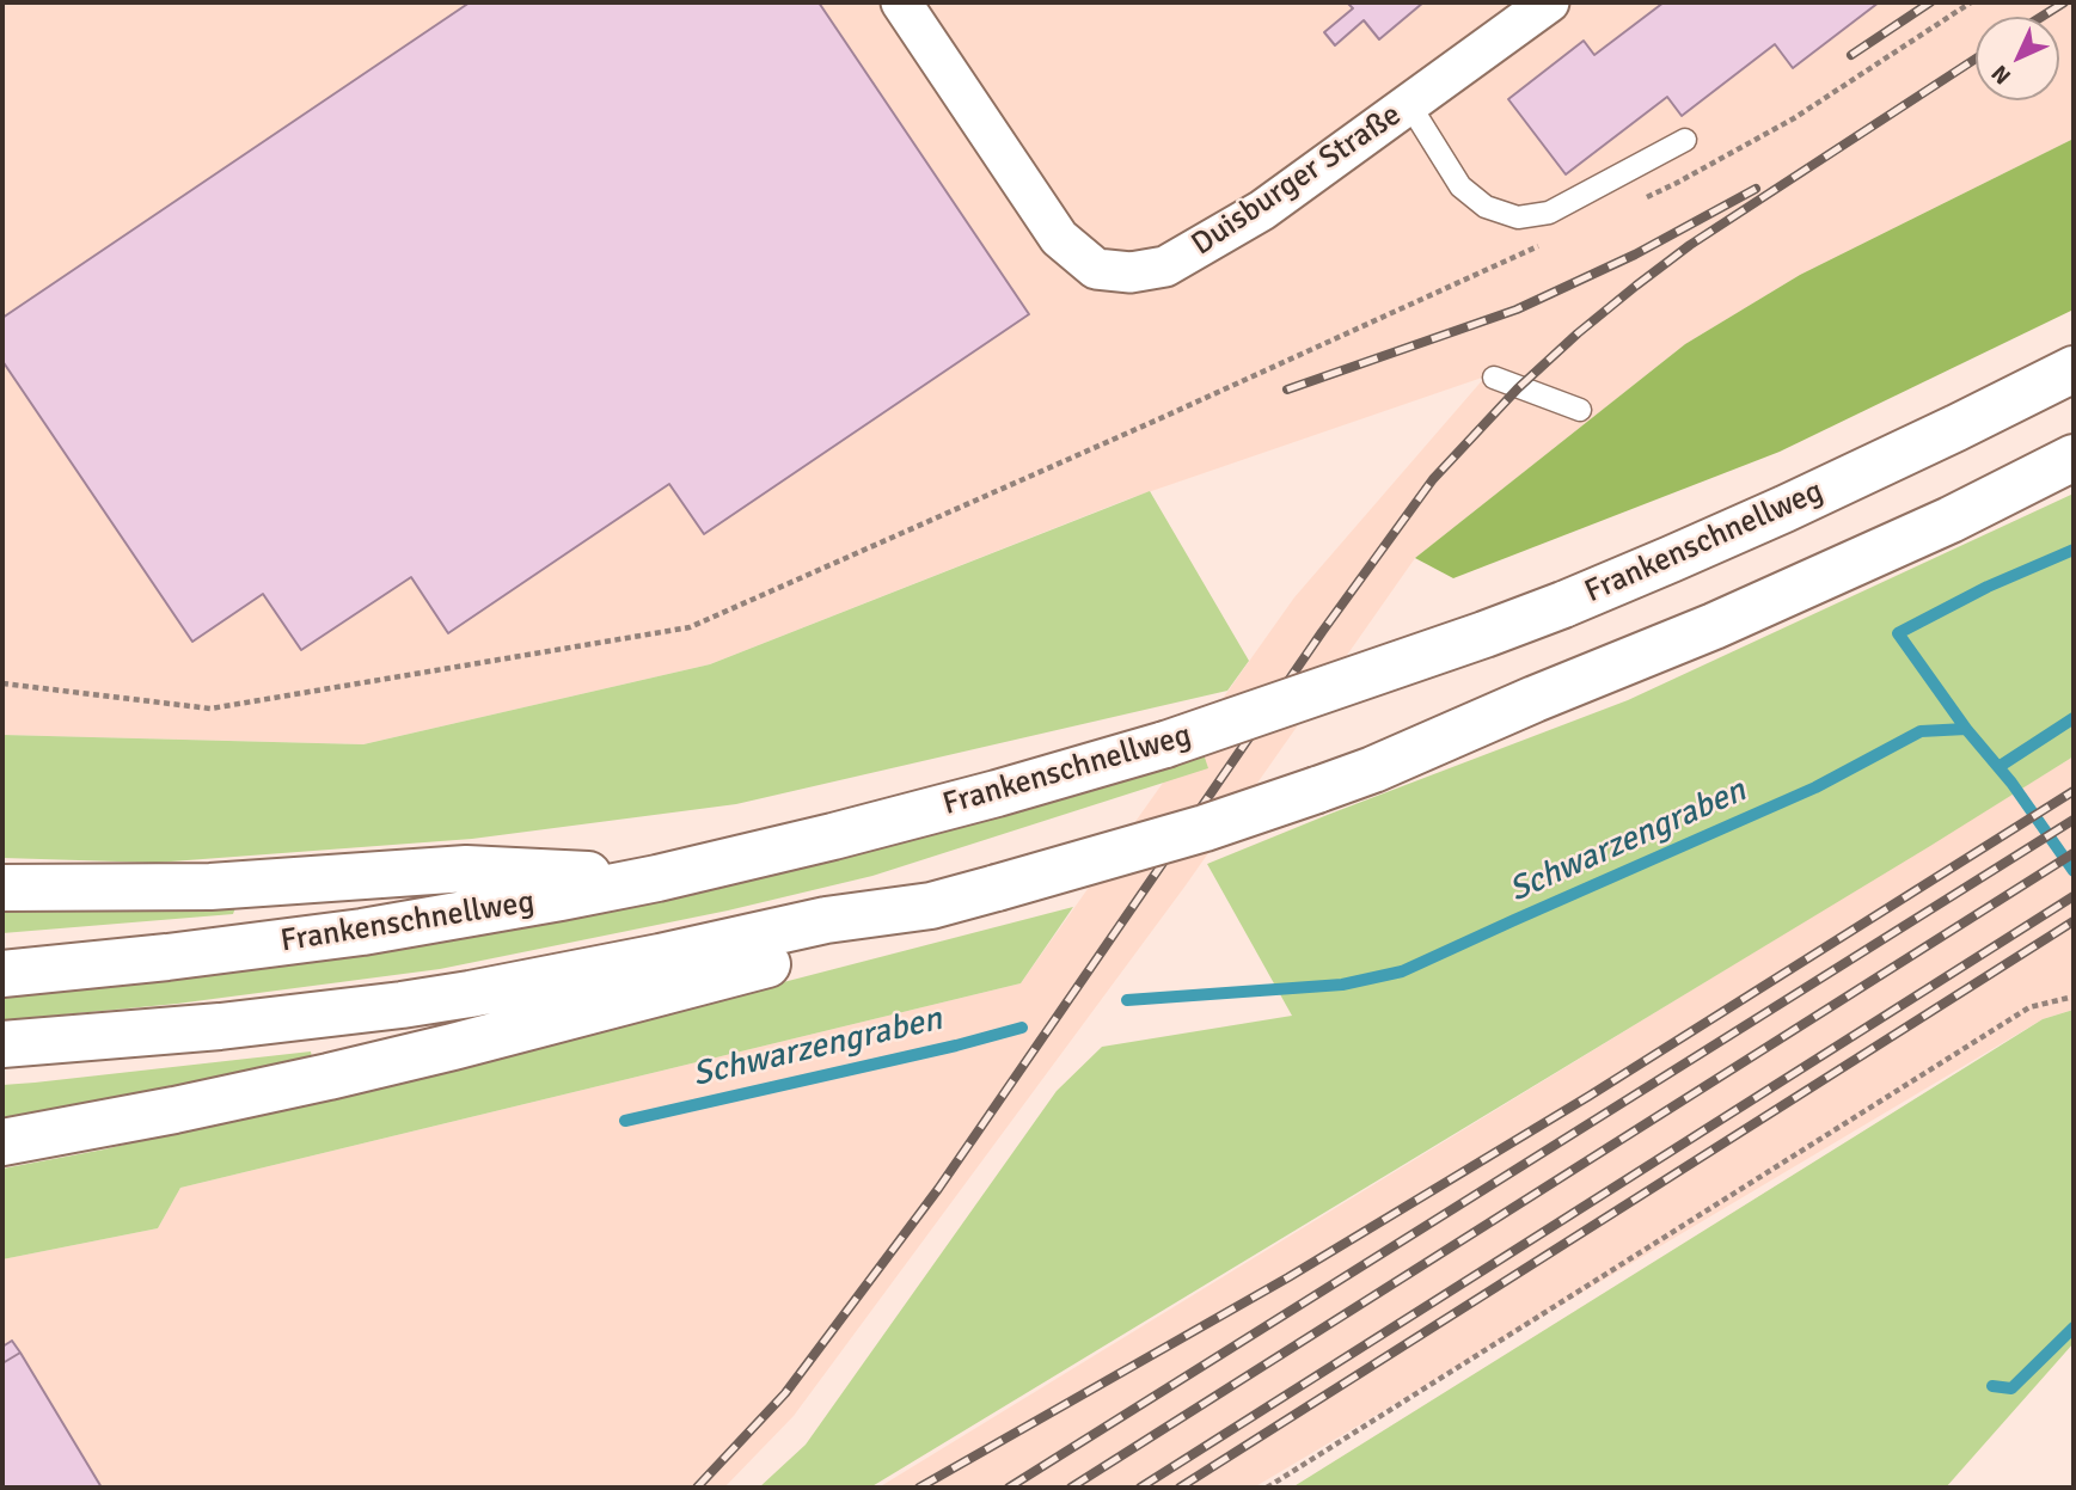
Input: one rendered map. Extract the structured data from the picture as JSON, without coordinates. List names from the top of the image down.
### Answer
{
  "streets": {
    "highway": ["Frankenschnellweg"],
    "street": ["Duisburger Straße"]
  },
  "water": ["Schwarzengraben"],
  "north": "bottom left"
}
